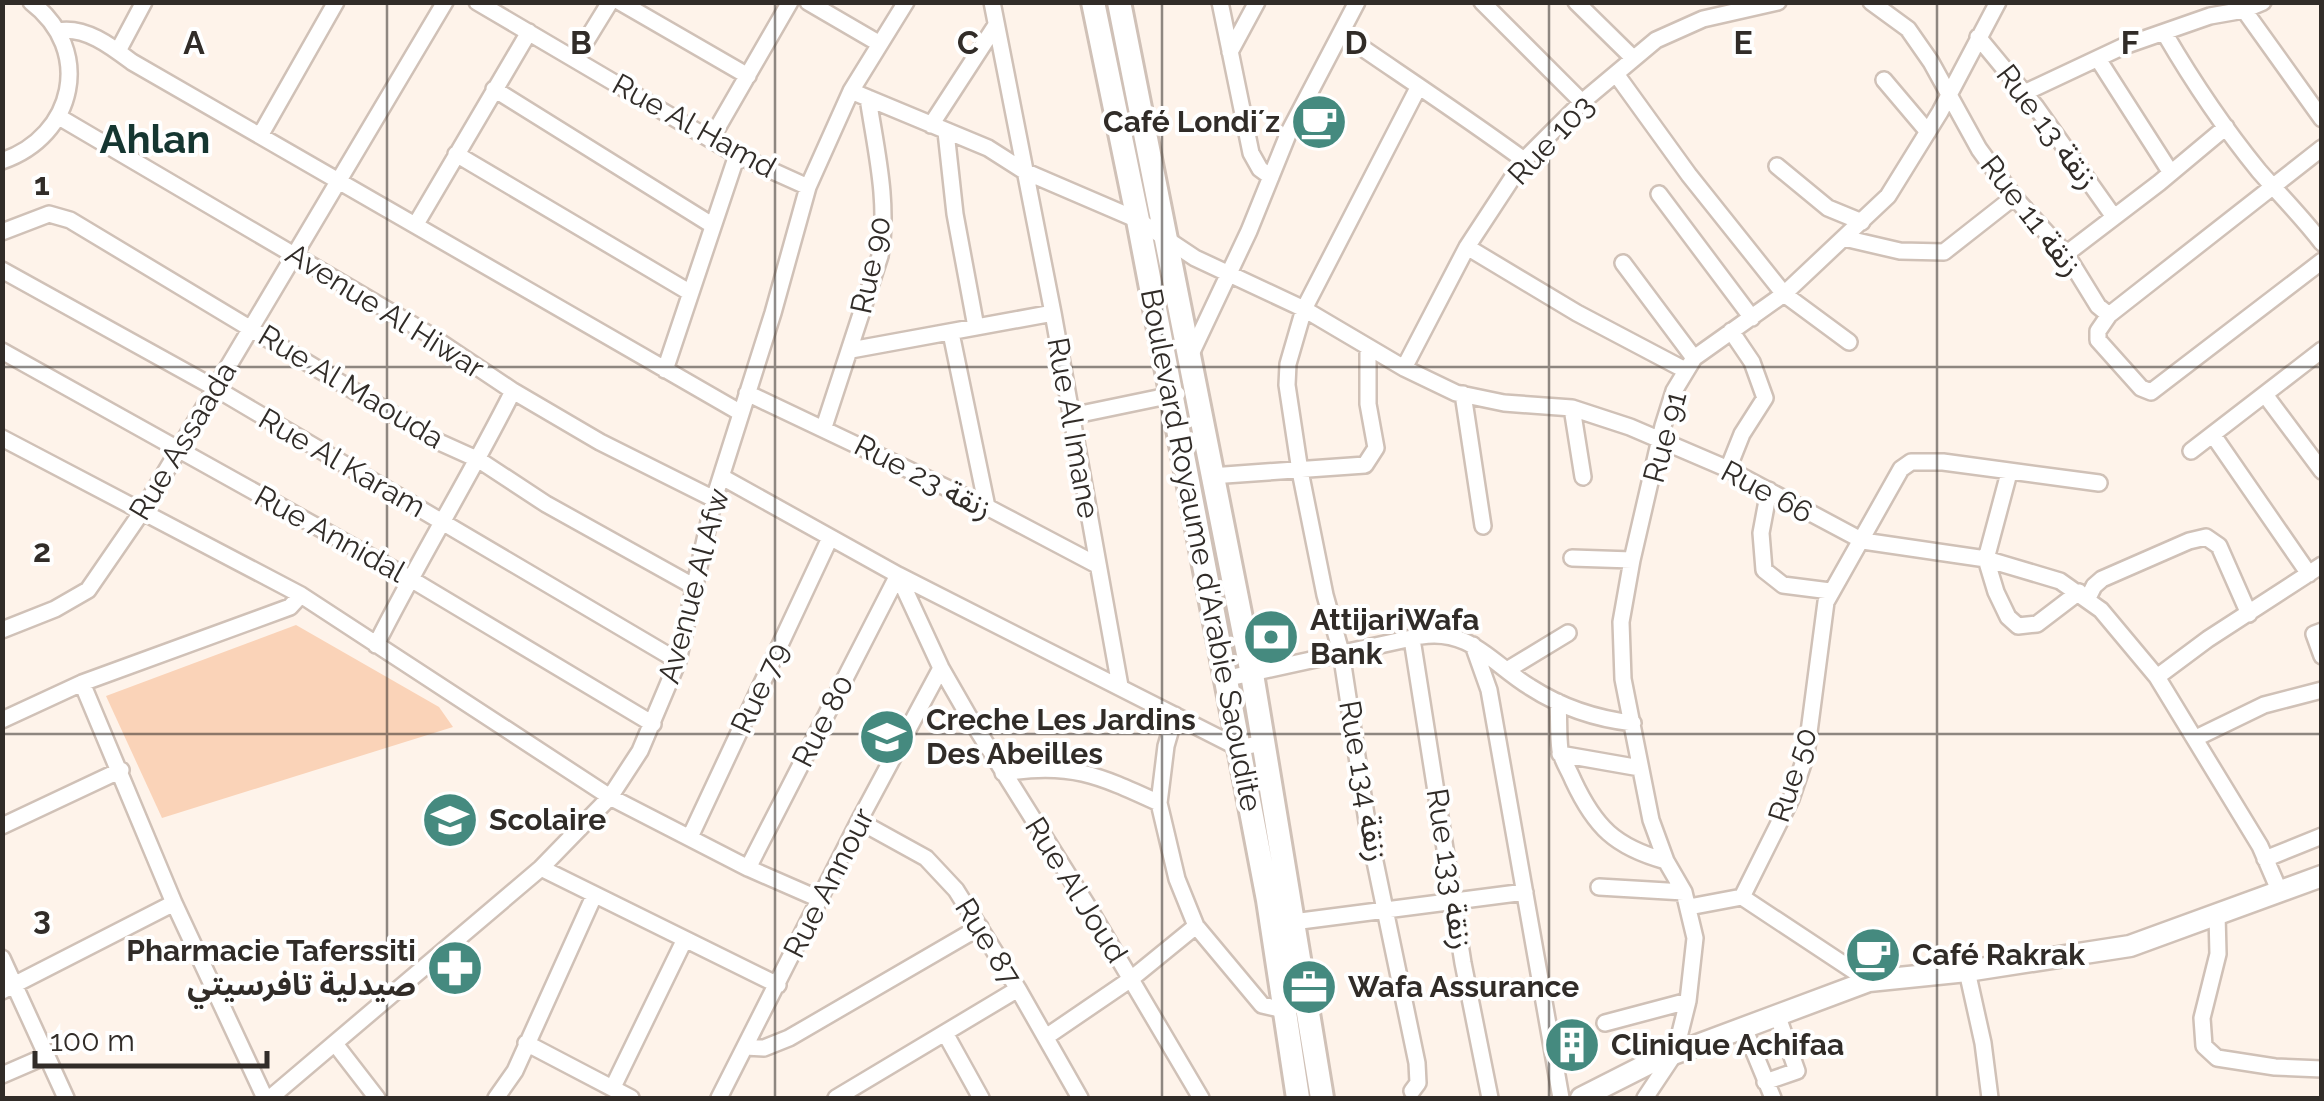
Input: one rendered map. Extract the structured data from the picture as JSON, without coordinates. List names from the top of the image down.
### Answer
{
  "streets": {
    "main road": ["Boulevard Royaume d'Arabie Saoudite"],
    "street": [
      "Rue Al Hamd",
      "Rue 13 زنقة",
      "Rue 103",
      "Rue 11 زنقة",
      "Rue 90",
      "Avenue Al Hiwar",
      "Rue Al Maouda",
      "Rue Al Imane",
      "Rue 91",
      "Rue Assaada",
      "Rue Al Karam",
      "Rue 23 زنقة",
      "Rue 66",
      "Rue Annidal",
      "Avenue Al Afw",
      "Rue 79",
      "Rue 80",
      "Rue 50",
      "Rue 134 زنقة",
      "Rue 133 زنقة",
      "Rue Annour",
      "Rue Al Joud",
      "Rue 87"
    ]
  },
  "crossings": [
    ["Rue Al Hamd", "Avenue Al Afw"],
    ["Rue 13 زنقة", "Rue 91"],
    ["Rue 103", "Rue 66"],
    ["Rue 11 زنقة", "Rue 91"],
    ["Rue 90", "Rue 23 زنقة"],
    ["Avenue Al Hiwar", "Rue Assaada"],
    ["Avenue Al Hiwar", "Avenue Al Afw"],
    ["Rue Al Maouda", "Rue Assaada"],
    ["Rue Al Maouda", "Avenue Al Afw"],
    ["Rue Al Imane", "Rue 23 زنقة"],
    ["Rue 91", "Rue 66"],
    ["Rue Assaada", "Rue Al Karam"],
    ["Rue Assaada", "Rue Annidal"],
    ["Rue Al Karam", "Avenue Al Afw"],
    ["Rue 23 زنقة", "Avenue Al Afw"],
    ["Rue 66", "Boulevard Royaume d'Arabie Saoudite"],
    ["Rue 66", "Rue 50"],
    ["Rue 66", "Rue 134 زنقة"],
    ["Rue Annidal", "Avenue Al Afw"],
    ["Rue 80", "Rue Al Joud"],
    ["Rue Annour", "Rue Al Joud"],
    ["Rue Annour", "Rue 87"]
  ],
  "districts": ["Ahlan"],
  "places": {
    "cafe": ["Café Londi´z", "Café Rakrak"],
    "bank": ["AttijariWafa Bank"],
    "school or university": ["Creche Les Jardins Des Abeilles", "Scolaire"],
    "pharmacy": ["Pharmacie Taferssiti صيدلية تافرسيتي"],
    "office": ["Wafa Assurance"],
    "building": ["Clinique Achifaa"]
  },
  "scale_bar": "100 m",
  "grid": {
    "columns": [
      "A",
      "B",
      "C",
      "D",
      "E",
      "F"
    ],
    "rows": ["1", "2", "3"]
  }
}
